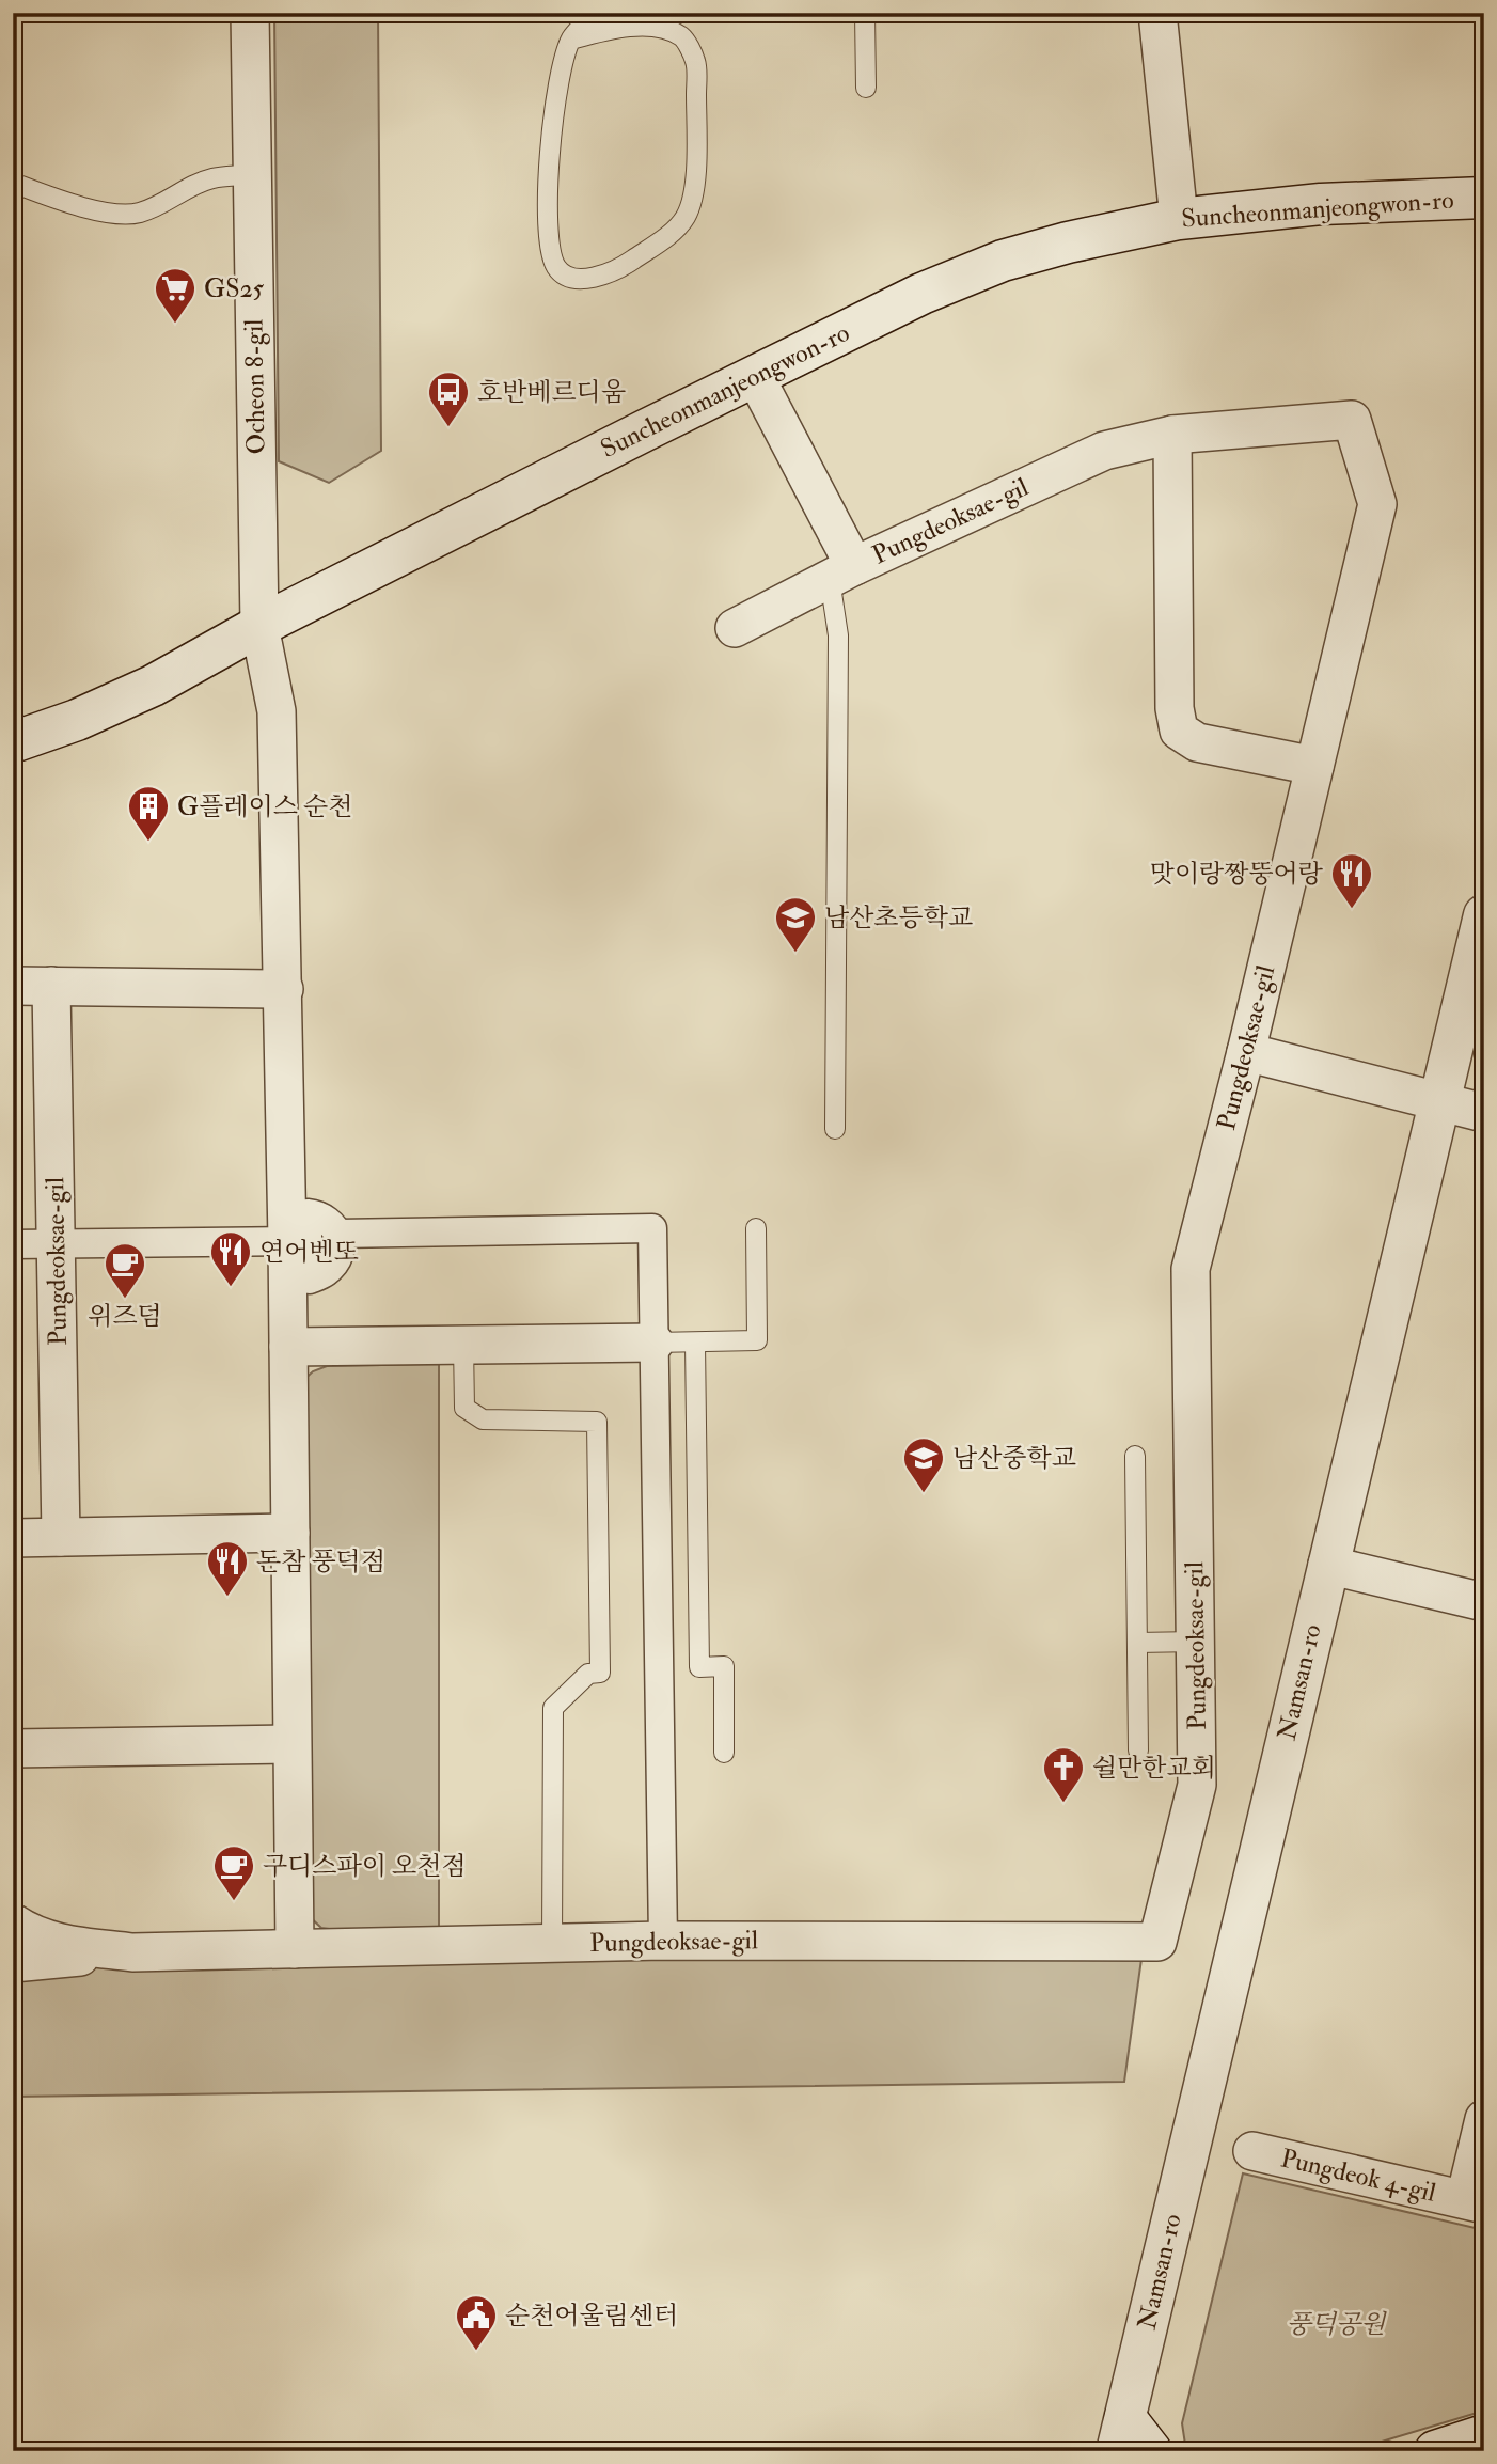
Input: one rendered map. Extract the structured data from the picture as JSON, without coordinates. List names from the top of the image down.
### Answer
{
  "streets": {
    "main road": ["Suncheonmanjeongwon-ro", "Namsan-ro"],
    "street": ["Ocheon 8-gil", "Pungdeoksae-gil", "Pungdeok 4-gil"]
  },
  "crossings": [
    ["Suncheonmanjeongwon-ro", "Ocheon 8-gil"]
  ],
  "parks": ["풍덕공원"],
  "places": {
    "supermarket": ["GS25"],
    "bus stop": ["호반베르디움"],
    "building": ["G플레이스 순천"],
    "restaurant": ["맛이랑짱뚱어랑", "연어벤또", "돈참 풍덕점"],
    "school or university": ["남산초등학교", "남산중학교"],
    "cafe": ["위즈덤", "구디스파이 오천점"],
    "church": ["쉴만한교회"],
    "public building": ["순천어울림센터"]
  }
}
